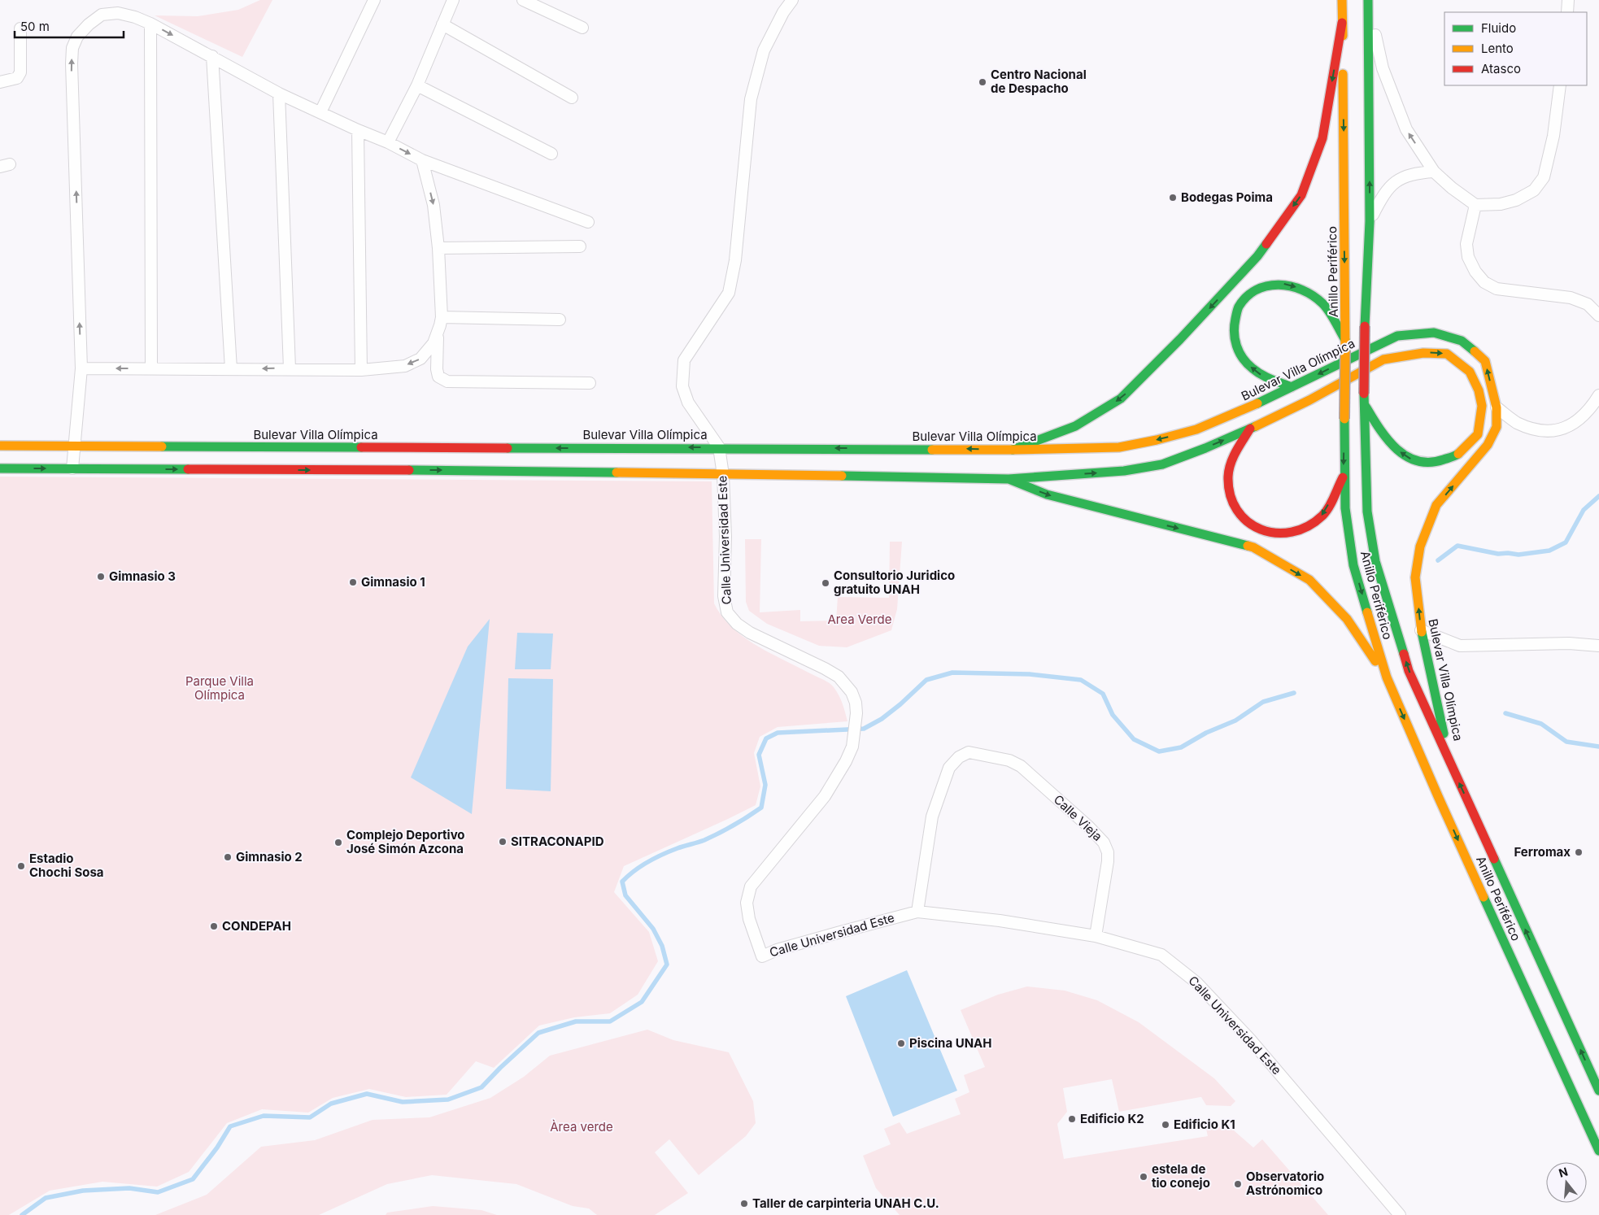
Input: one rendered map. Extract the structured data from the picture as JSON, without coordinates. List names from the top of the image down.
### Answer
{
  "streets": {
    "main road": ["Anillo Periférico", "Bulevar Villa Olímpica"],
    "street": ["Calle Universidad Este", "Calle Vieja"]
  },
  "crossings": [
    ["Anillo Periférico", "Bulevar Villa Olímpica"],
    ["Bulevar Villa Olímpica", "Calle Universidad Este"],
    ["Calle Universidad Este", "Calle Vieja"]
  ],
  "parks": ["Area Verde", "Parque Villa Olímpica", "Àrea verde"],
  "places": [
    "Centro Nacional de Despacho",
    "Bodegas Poima",
    "Gimnasio 3",
    "Gimnasio 1",
    "Consultorio Juridico gratuito UNAH",
    "SITRACONAPID",
    "Complejo Deportivo José Simón Azcona",
    "Ferromax",
    "Gimnasio 2",
    "Estadio Chochi Sosa",
    "CONDEPAH",
    "Piscina UNAH",
    "Edificio K2",
    "Edificio K1",
    "estela de tio conejo",
    "Observatorio Astrónomico",
    "Taller de carpinteria UNAH C.U."
  ],
  "legend": ["Fluido", "Lento", "Atasco"],
  "scale_bar": "50 m",
  "north": "top"
}
